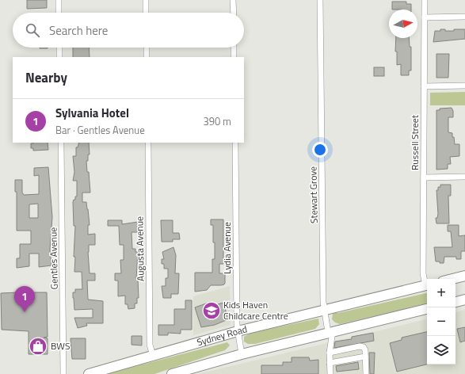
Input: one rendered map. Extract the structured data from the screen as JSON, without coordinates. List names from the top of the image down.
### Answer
{
  "streets": {
    "highway": ["Sydney Road"],
    "street": [
      "Russell Street",
      "Stewart Grove",
      "Lydia Avenue",
      "Augusta Avenue",
      "Gentles Avenue"
    ]
  },
  "crossings": [
    ["Russell Street", "Sydney Road"],
    ["Stewart Grove", "Sydney Road"],
    ["Lydia Avenue", "Sydney Road"],
    ["Augusta Avenue", "Sydney Road"]
  ],
  "places": {
    "school or university": ["Kids Haven Childcare Centre"],
    "shop": ["BWS"]
  },
  "north": "right",
  "page": {
    "search": "Search here",
    "heading": "Nearby",
    "list": [
      {
        "mark": "1",
        "name": "Sylvania Hotel",
        "note": "Bar · Gentles Avenue",
        "value": "390 m"
      }
    ],
    "map_buttons": ["+", "−"],
    "pins": "1"
  }
}
